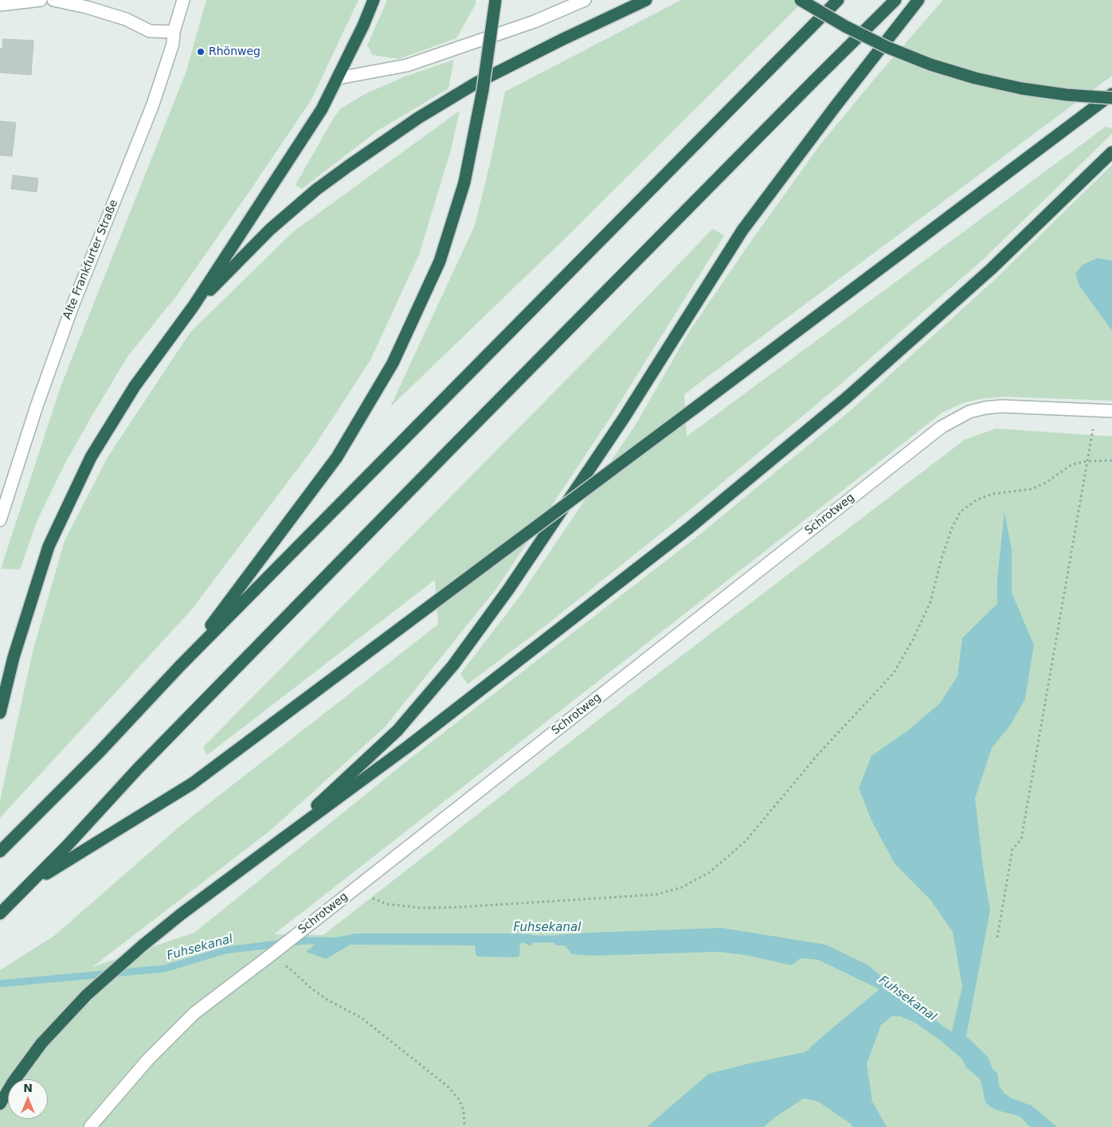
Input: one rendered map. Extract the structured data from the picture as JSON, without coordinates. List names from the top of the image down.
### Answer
{
  "streets": {
    "street": ["Alte Frankfurter Straße", "Schrotweg"]
  },
  "water": ["Fuhsekanal"],
  "places": ["Rhönweg"],
  "north": "top"
}
